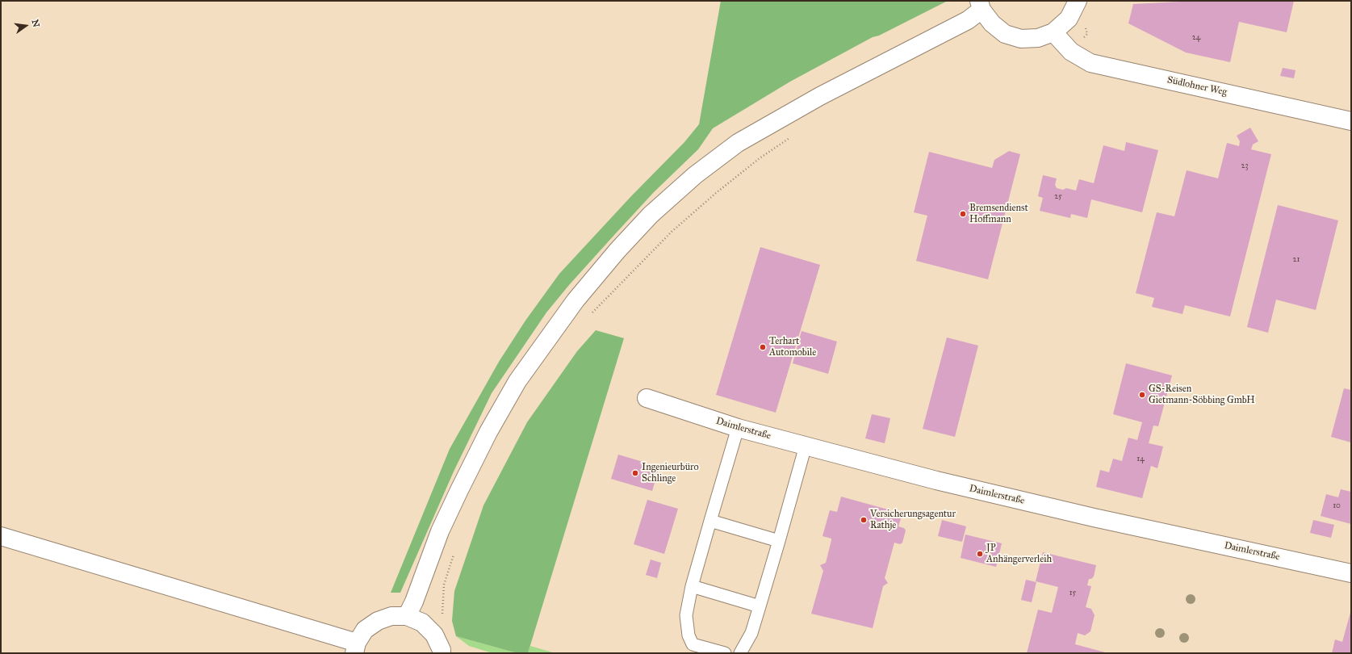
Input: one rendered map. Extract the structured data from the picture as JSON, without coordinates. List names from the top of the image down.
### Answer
{
  "streets": {
    "street": ["Südlohner Weg", "Daimlerstraße"]
  },
  "places": [
    "Bremsendienst Hoffmann",
    "Terhart Automobile",
    "GS-Reisen Gietmann-Söbbing GmbH",
    "Ingenieurbüro Schlinge",
    "Versicherungsagentur Rathje",
    "JP Anhängerverleih"
  ],
  "house_numbers": [
    "24",
    "23",
    "25",
    "21",
    "14",
    "10",
    "15"
  ],
  "north": "right"
}
